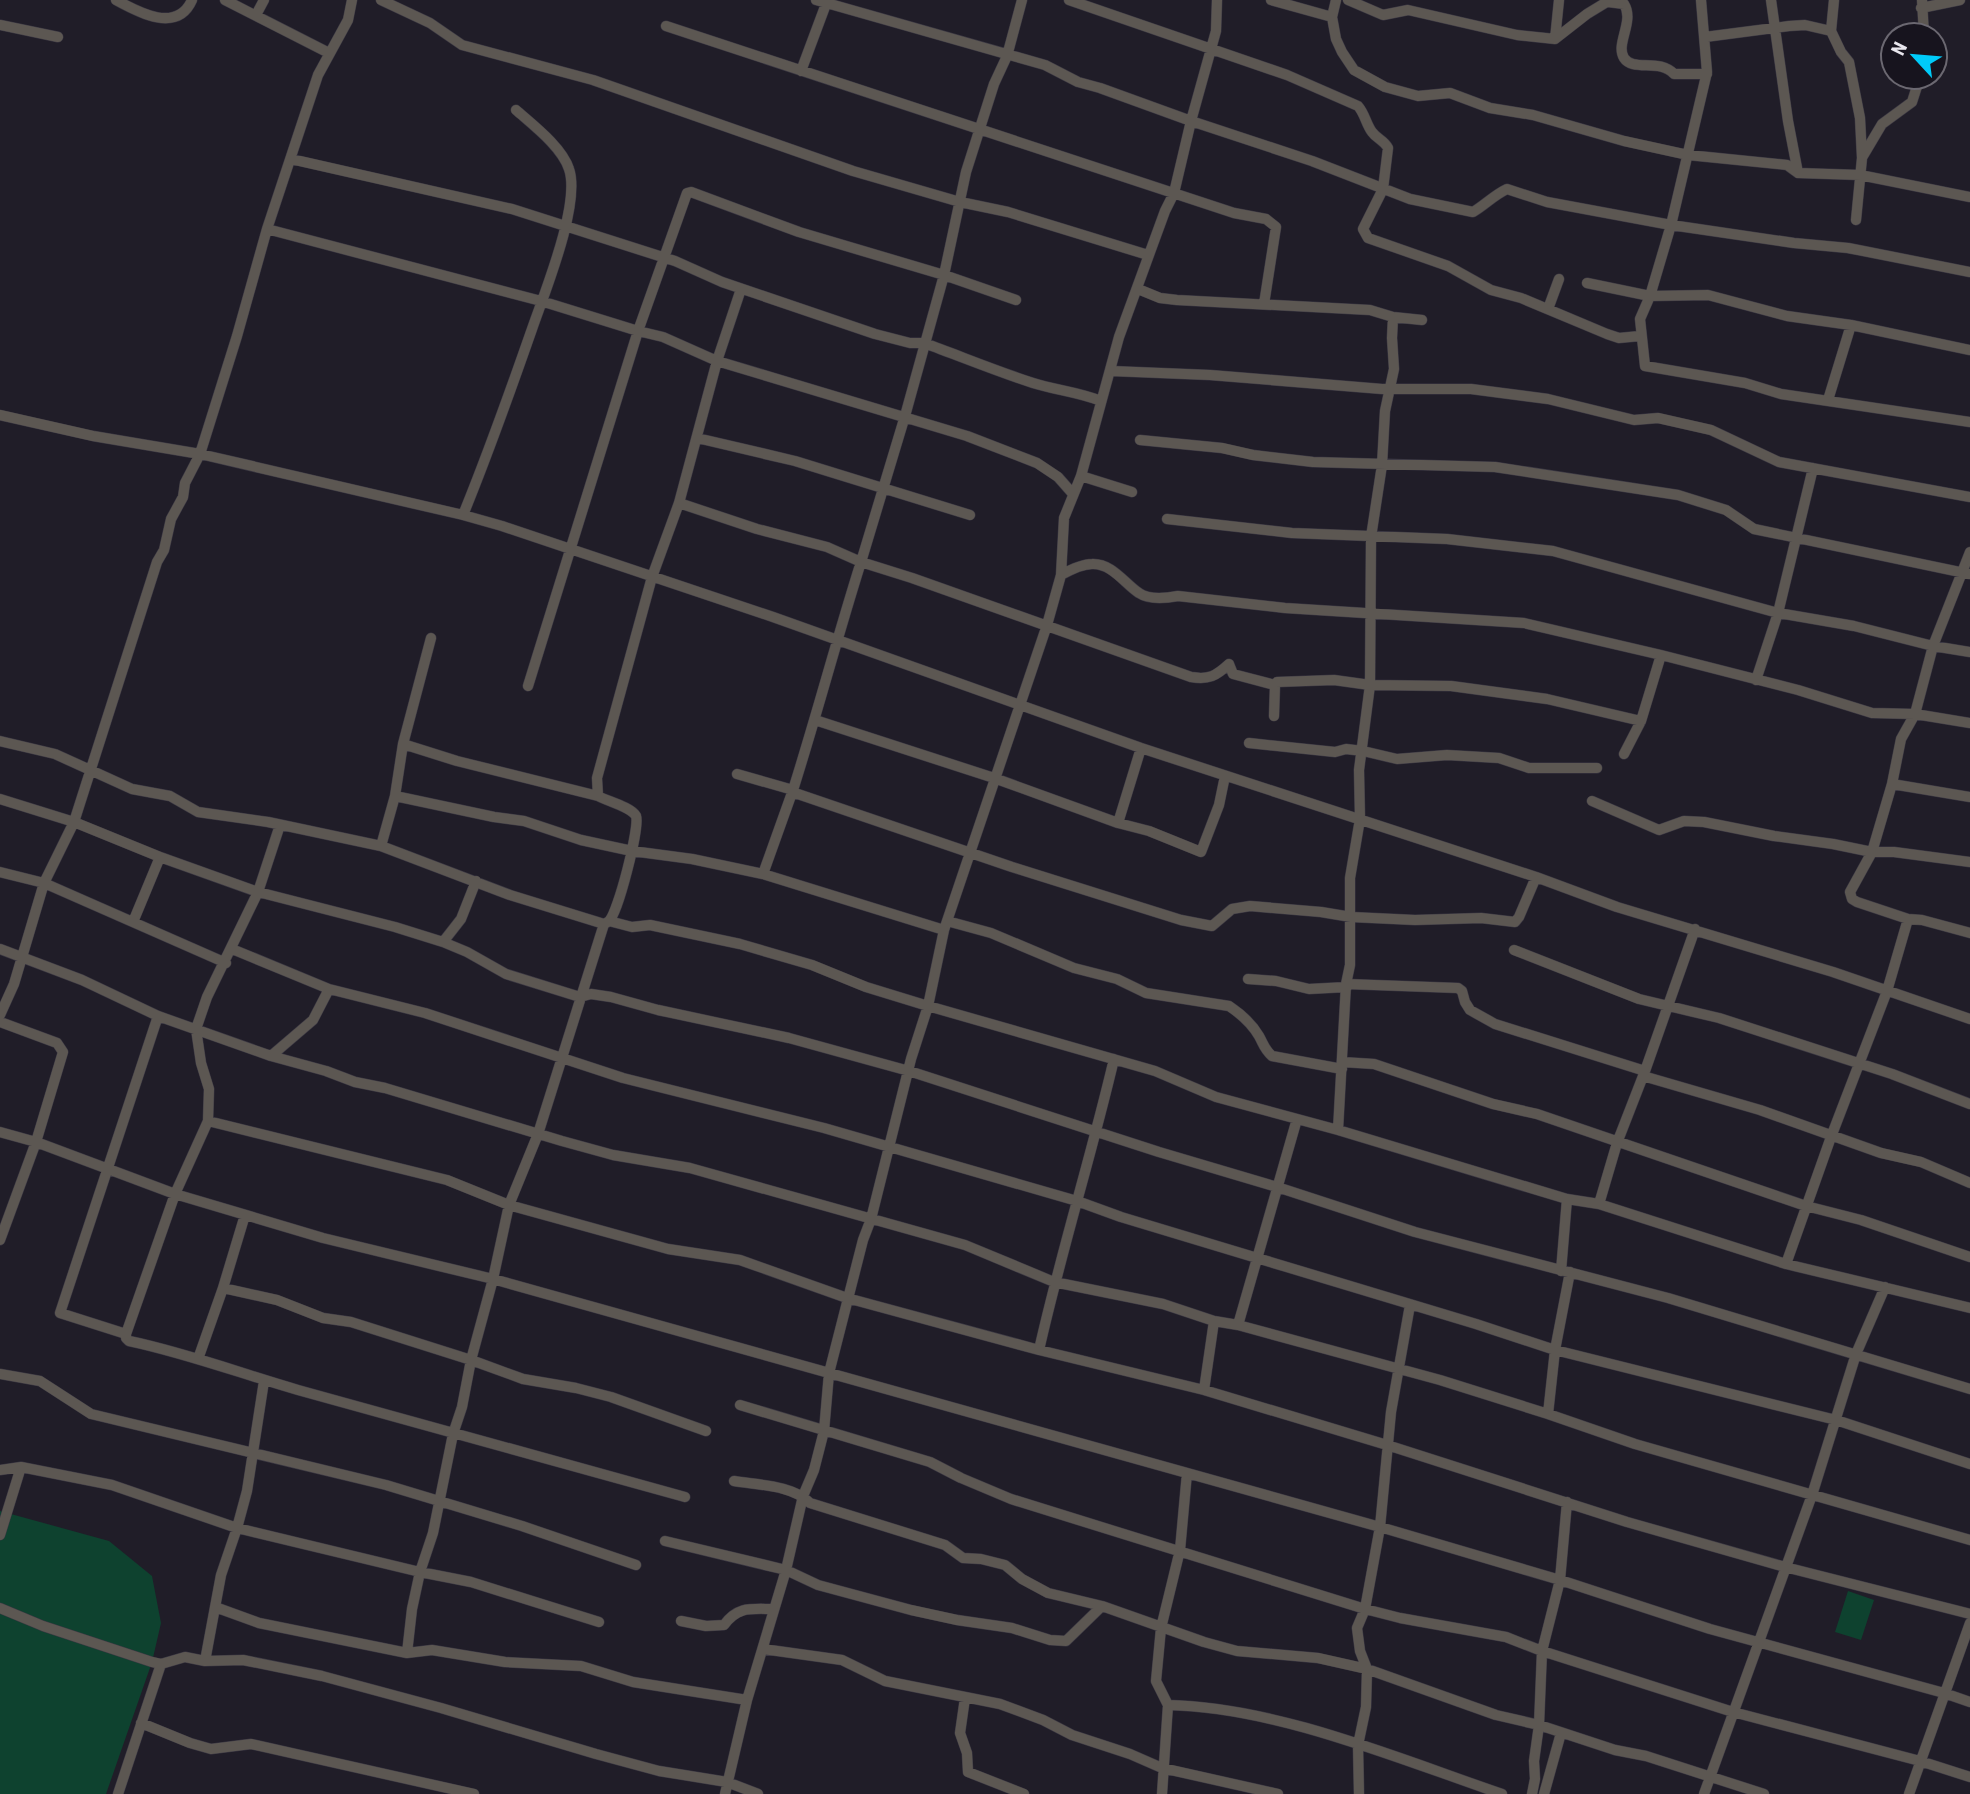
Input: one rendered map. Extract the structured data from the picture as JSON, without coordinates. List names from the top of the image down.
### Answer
{
  "north": "top left"
}
